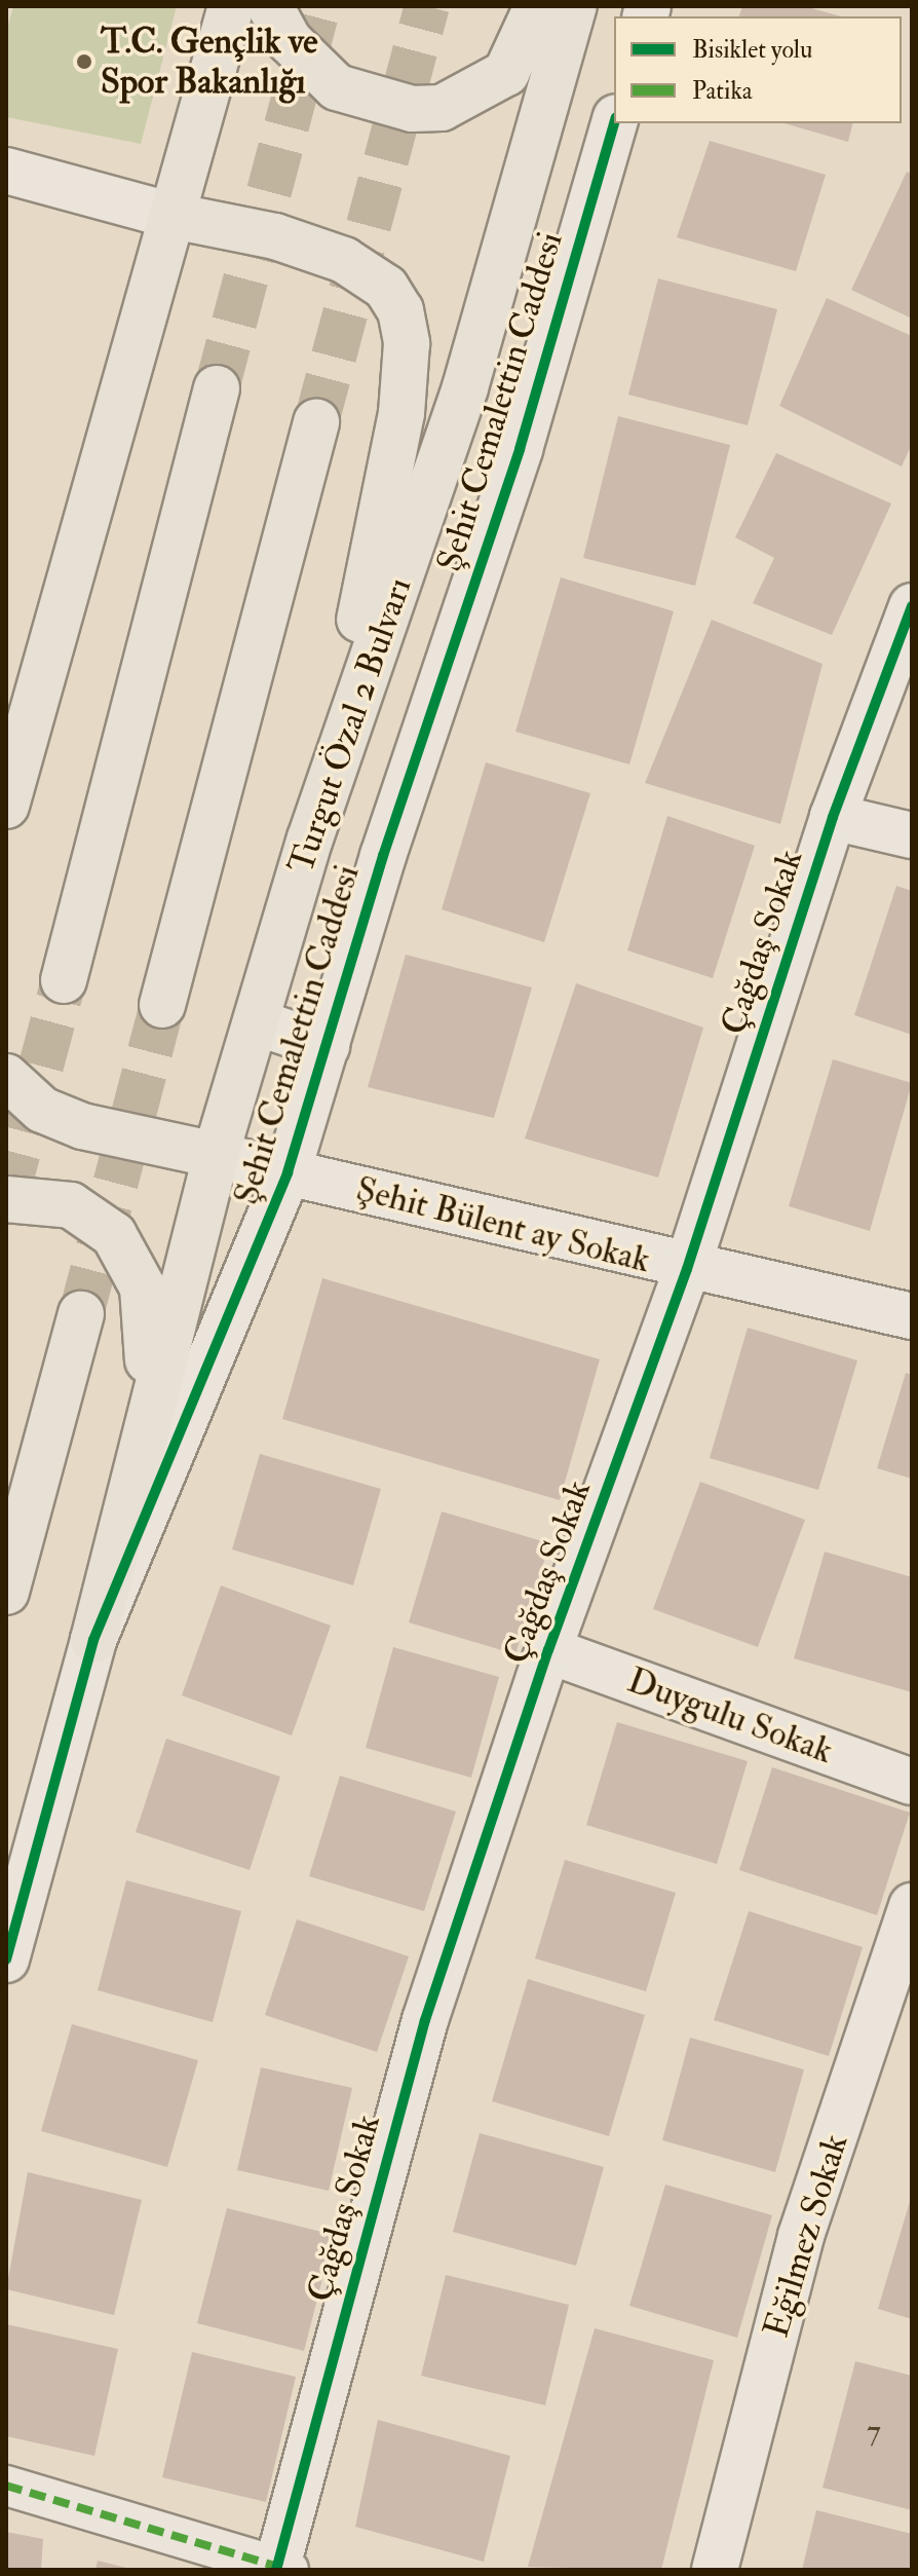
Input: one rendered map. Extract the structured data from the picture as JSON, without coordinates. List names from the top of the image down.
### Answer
{
  "streets": {
    "highway": ["Turgut Özal 2 Bulvarı"],
    "street": [
      "Şehit Cemalettin Caddesi",
      "Çağdaş Sokak",
      "Şehit Bülent ay Sokak",
      "Duygulu Sokak",
      "Eğilmez Sokak"
    ]
  },
  "crossings": [
    ["Şehit Cemalettin Caddesi", "Turgut Özal 2 Bulvarı"],
    ["Şehit Cemalettin Caddesi", "Şehit Bülent ay Sokak"],
    ["Turgut Özal 2 Bulvarı", "Şehit Bülent ay Sokak"],
    ["Çağdaş Sokak", "Şehit Bülent ay Sokak"],
    ["Çağdaş Sokak", "Duygulu Sokak"]
  ],
  "places": ["T.C. Gençlik ve Spor Bakanlığı"],
  "house_numbers": ["7"],
  "legend": ["Bisiklet yolu", "Patika"]
}
